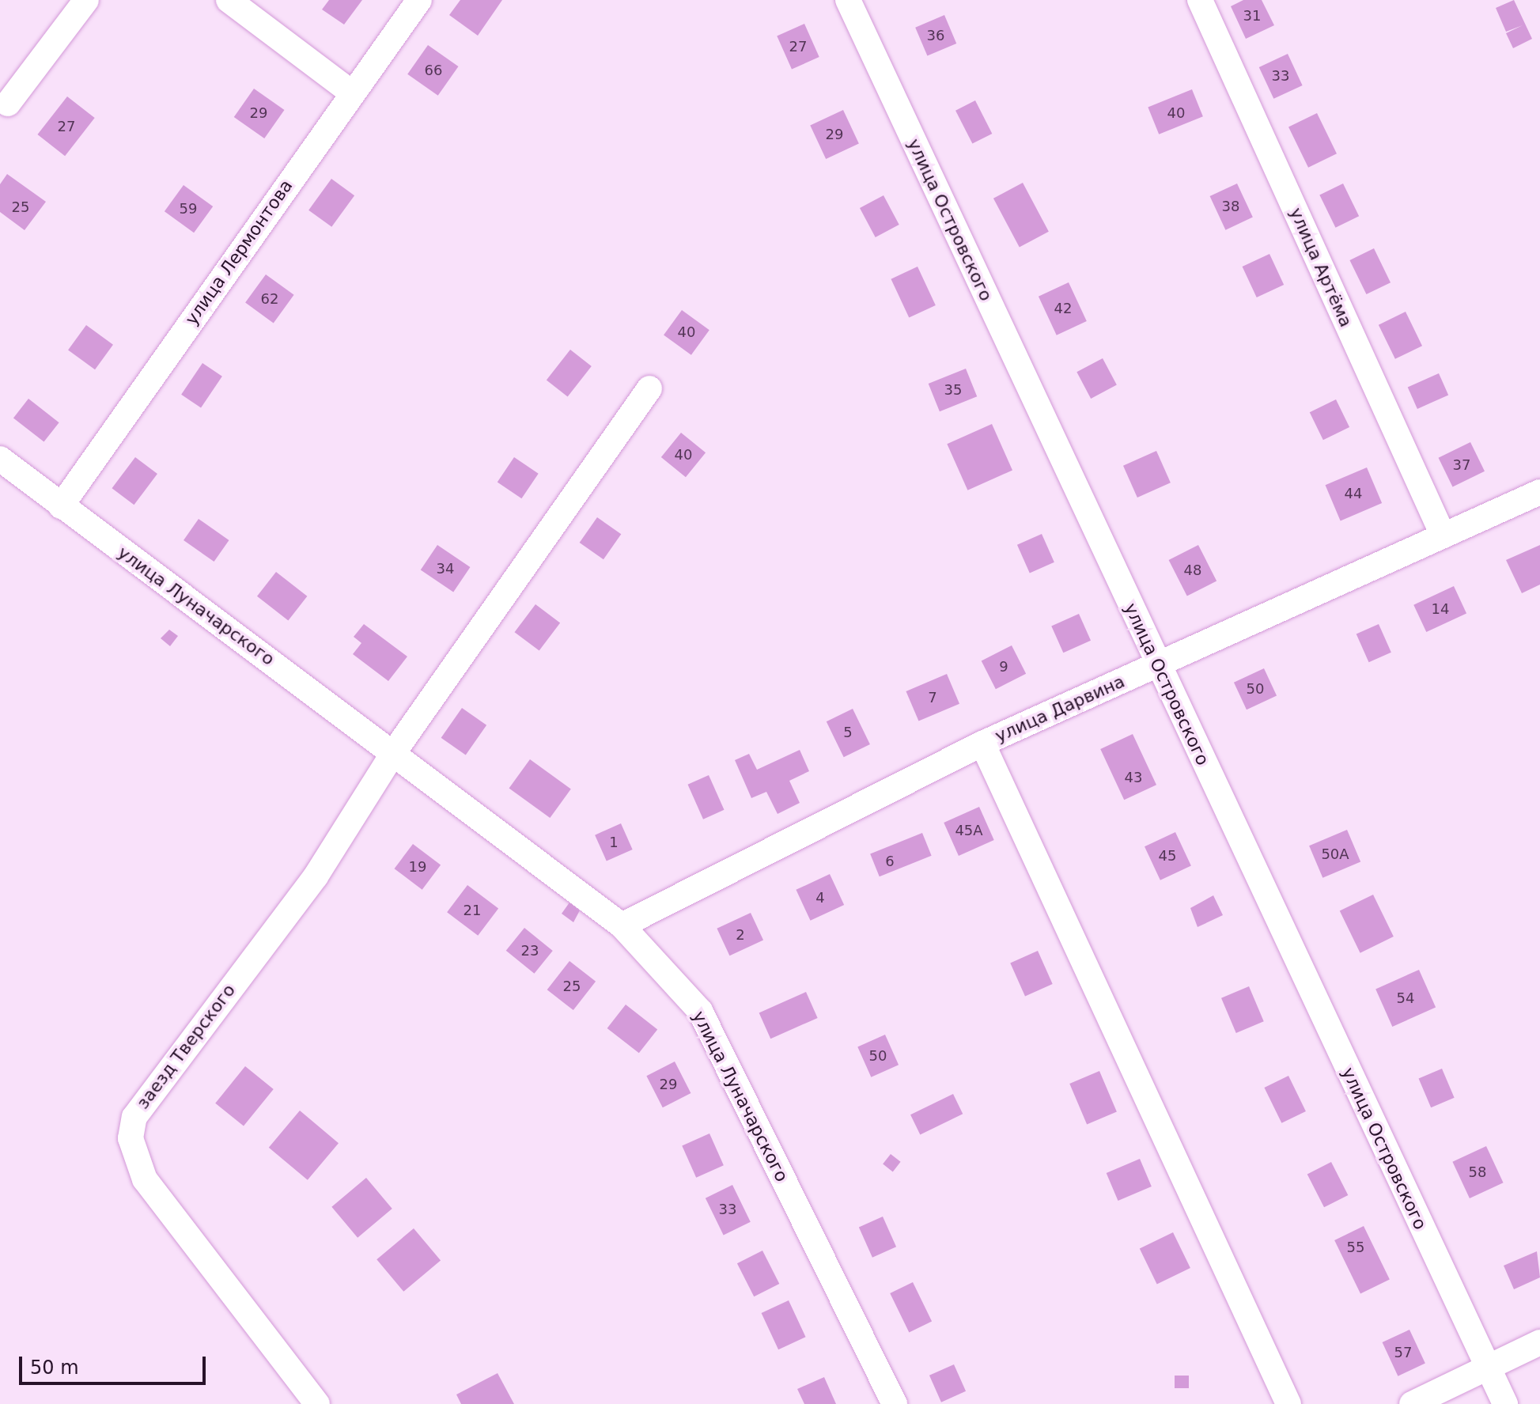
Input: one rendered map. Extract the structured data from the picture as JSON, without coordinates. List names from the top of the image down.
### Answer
{
  "streets": {
    "street": [
      "улица Островского",
      "улица Лермонтова",
      "улица Артёма",
      "улица Луначарского",
      "улица Дарвина",
      "заезд Тверского"
    ]
  },
  "crossings": [
    ["улица Островского", "улица Дарвина"],
    ["улица Лермонтова", "улица Луначарского"],
    ["улица Артёма", "улица Дарвина"],
    ["улица Луначарского", "улица Дарвина"],
    ["улица Луначарского", "заезд Тверского"]
  ],
  "house_numbers": [
    "31",
    "36",
    "27",
    "66",
    "33",
    "29",
    "40",
    "27",
    "29",
    "38",
    "25",
    "59",
    "62",
    "42",
    "40",
    "35",
    "40",
    "37",
    "44",
    "34",
    "48",
    "14",
    "9",
    "50",
    "7",
    "5",
    "43",
    "45А",
    "1",
    "50А",
    "45",
    "6",
    "19",
    "4",
    "21",
    "2",
    "23",
    "25",
    "54",
    "50",
    "29",
    "58",
    "33",
    "55",
    "57"
  ],
  "scale_bar": "50 m"
}
